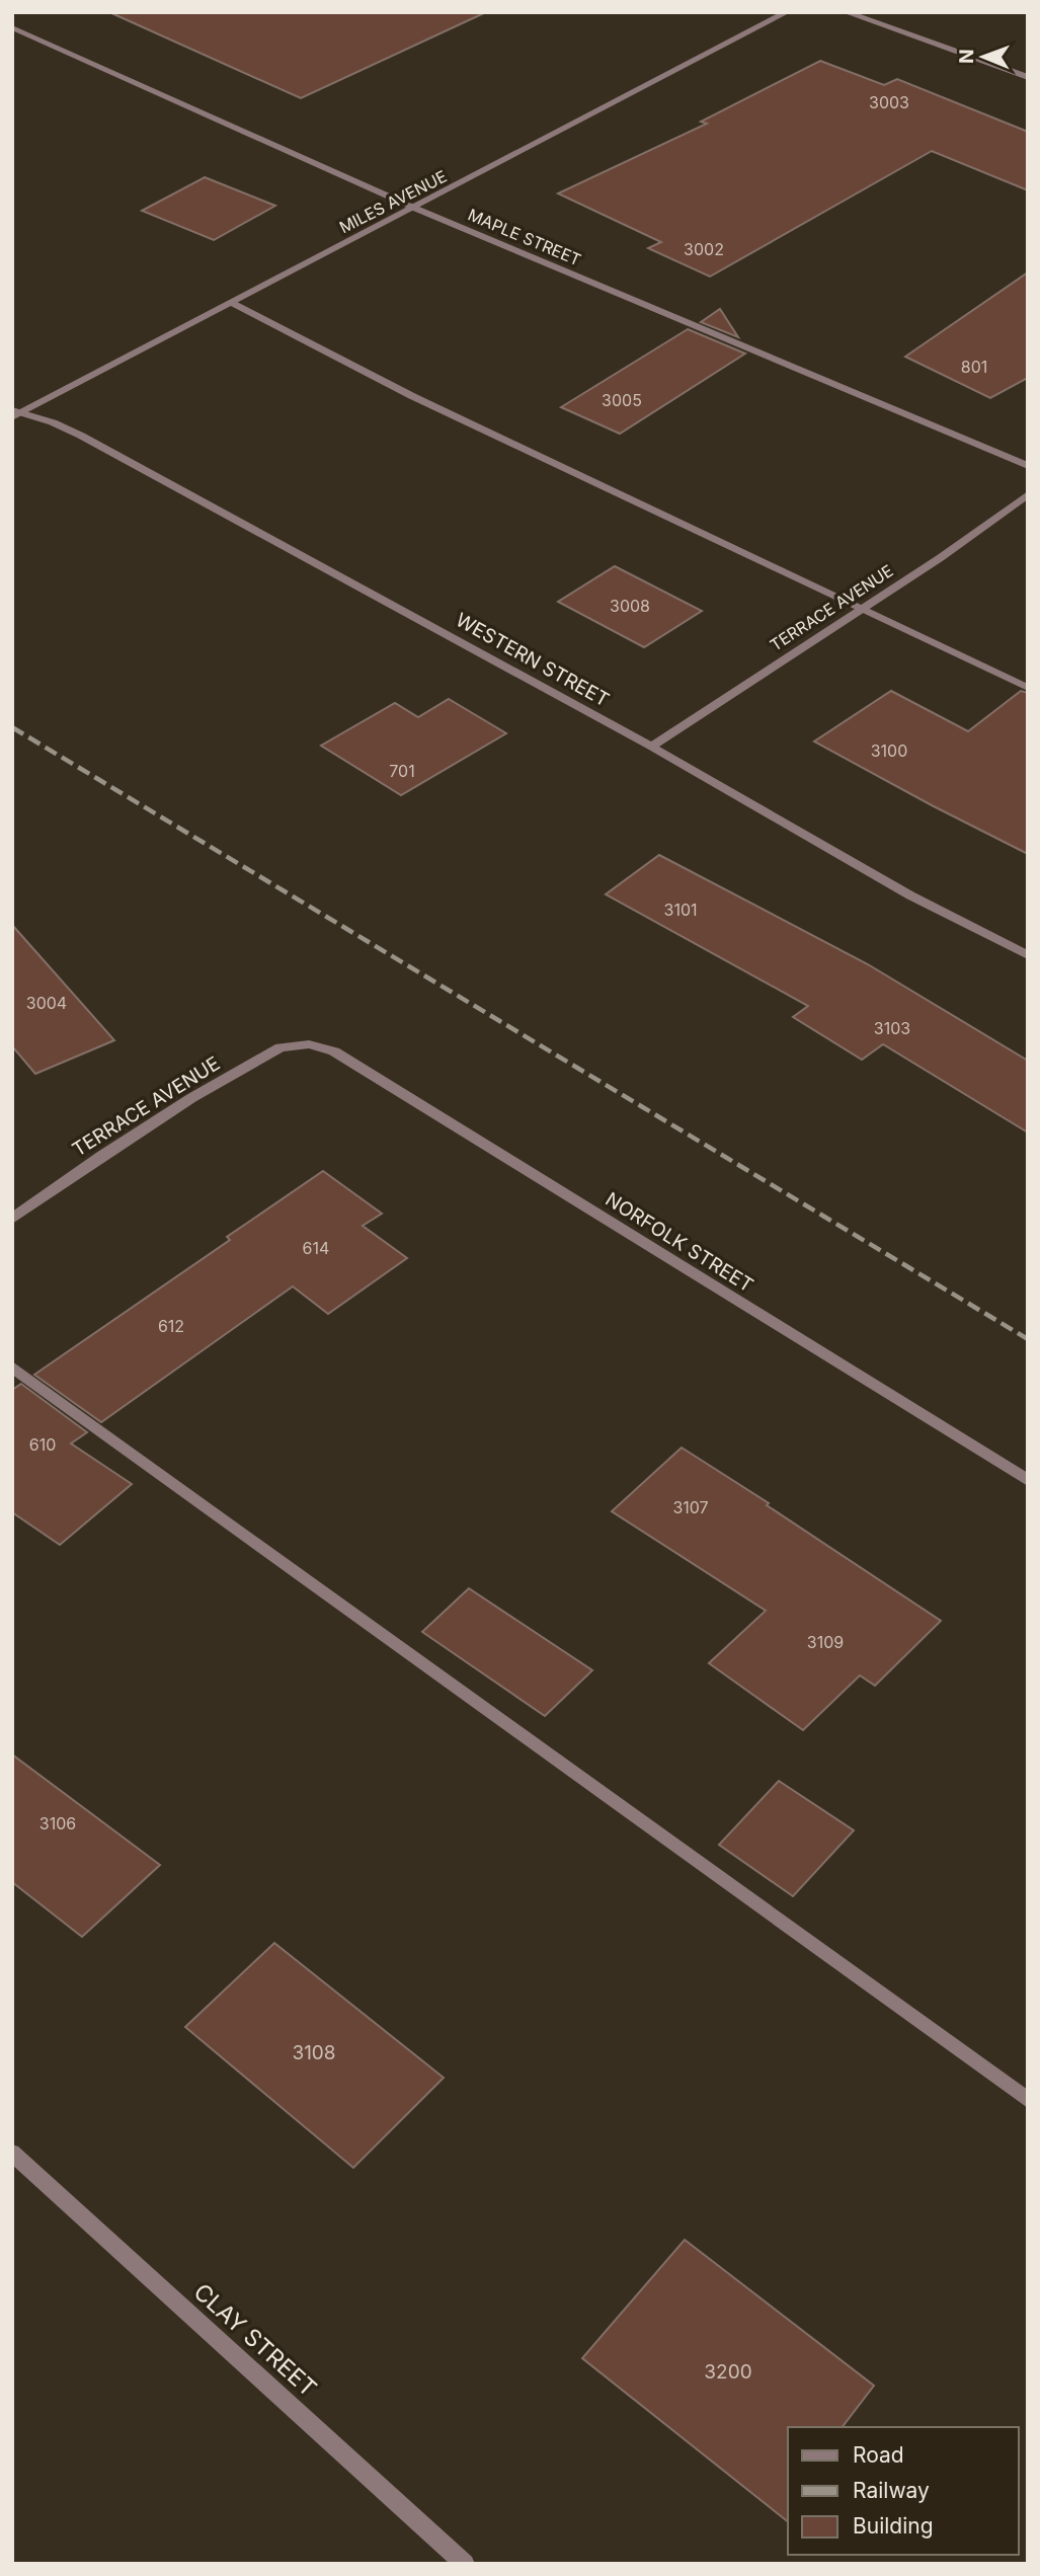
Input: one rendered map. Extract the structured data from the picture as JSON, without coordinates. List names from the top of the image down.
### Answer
{
  "streets": {
    "street": [
      "MILES AVENUE",
      "MAPLE STREET",
      "TERRACE AVENUE",
      "WESTERN STREET",
      "NORFOLK STREET",
      "CLAY STREET"
    ]
  },
  "crossings": [
    ["MILES AVENUE", "MAPLE STREET"],
    ["MILES AVENUE", "WESTERN STREET"],
    ["TERRACE AVENUE", "WESTERN STREET"],
    ["TERRACE AVENUE", "NORFOLK STREET"]
  ],
  "house_numbers": [
    "3003",
    "3002",
    "801",
    "3005",
    "3008",
    "3100",
    "701",
    "3101",
    "3004",
    "3103",
    "614",
    "612",
    "610",
    "3107",
    "3109",
    "3106",
    "3108",
    "3200"
  ],
  "legend": ["Road", "Railway", "Building"],
  "north": "left"
}
